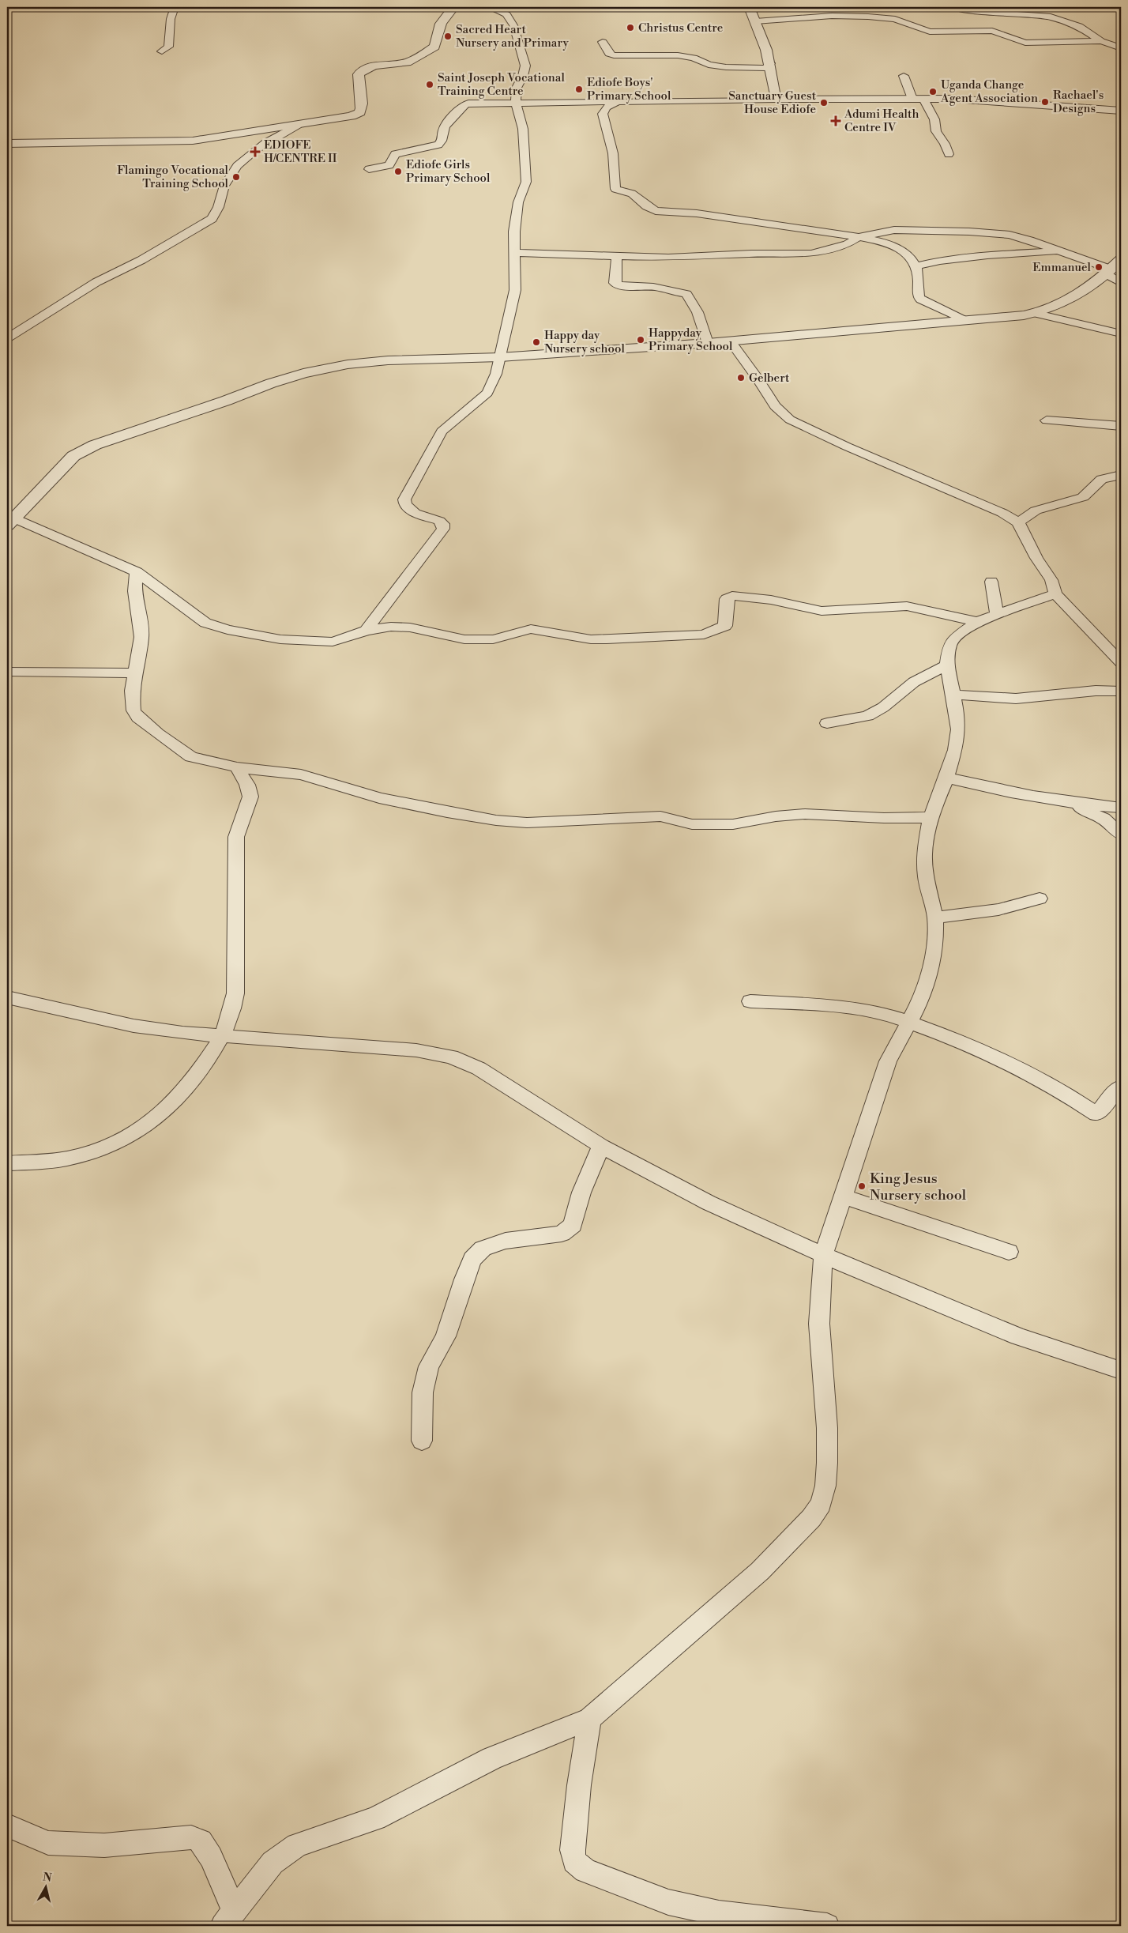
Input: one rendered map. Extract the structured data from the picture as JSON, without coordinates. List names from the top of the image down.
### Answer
{
  "places": {
    "other": [
      "Christus Centre",
      "Sacred Heart Nursery and Primary",
      "Saint Joseph Vocational Training Centre",
      "Ediofe Boys' Primary School",
      "Uganda Change Agent Association",
      "Rachael's Designs",
      "Sanctuary Guest House Ediofe",
      "Ediofe Girls Primary School",
      "Flamingo Vocational Training School",
      "Emmanuel",
      "Happyday Primary School",
      "Happy day Nursery school",
      "Gelbert",
      "King Jesus Nursery school"
    ],
    "health": ["Adumi Health Centre IV", "EDIOFE H/CENTRE II"]
  },
  "north": "top"
}
